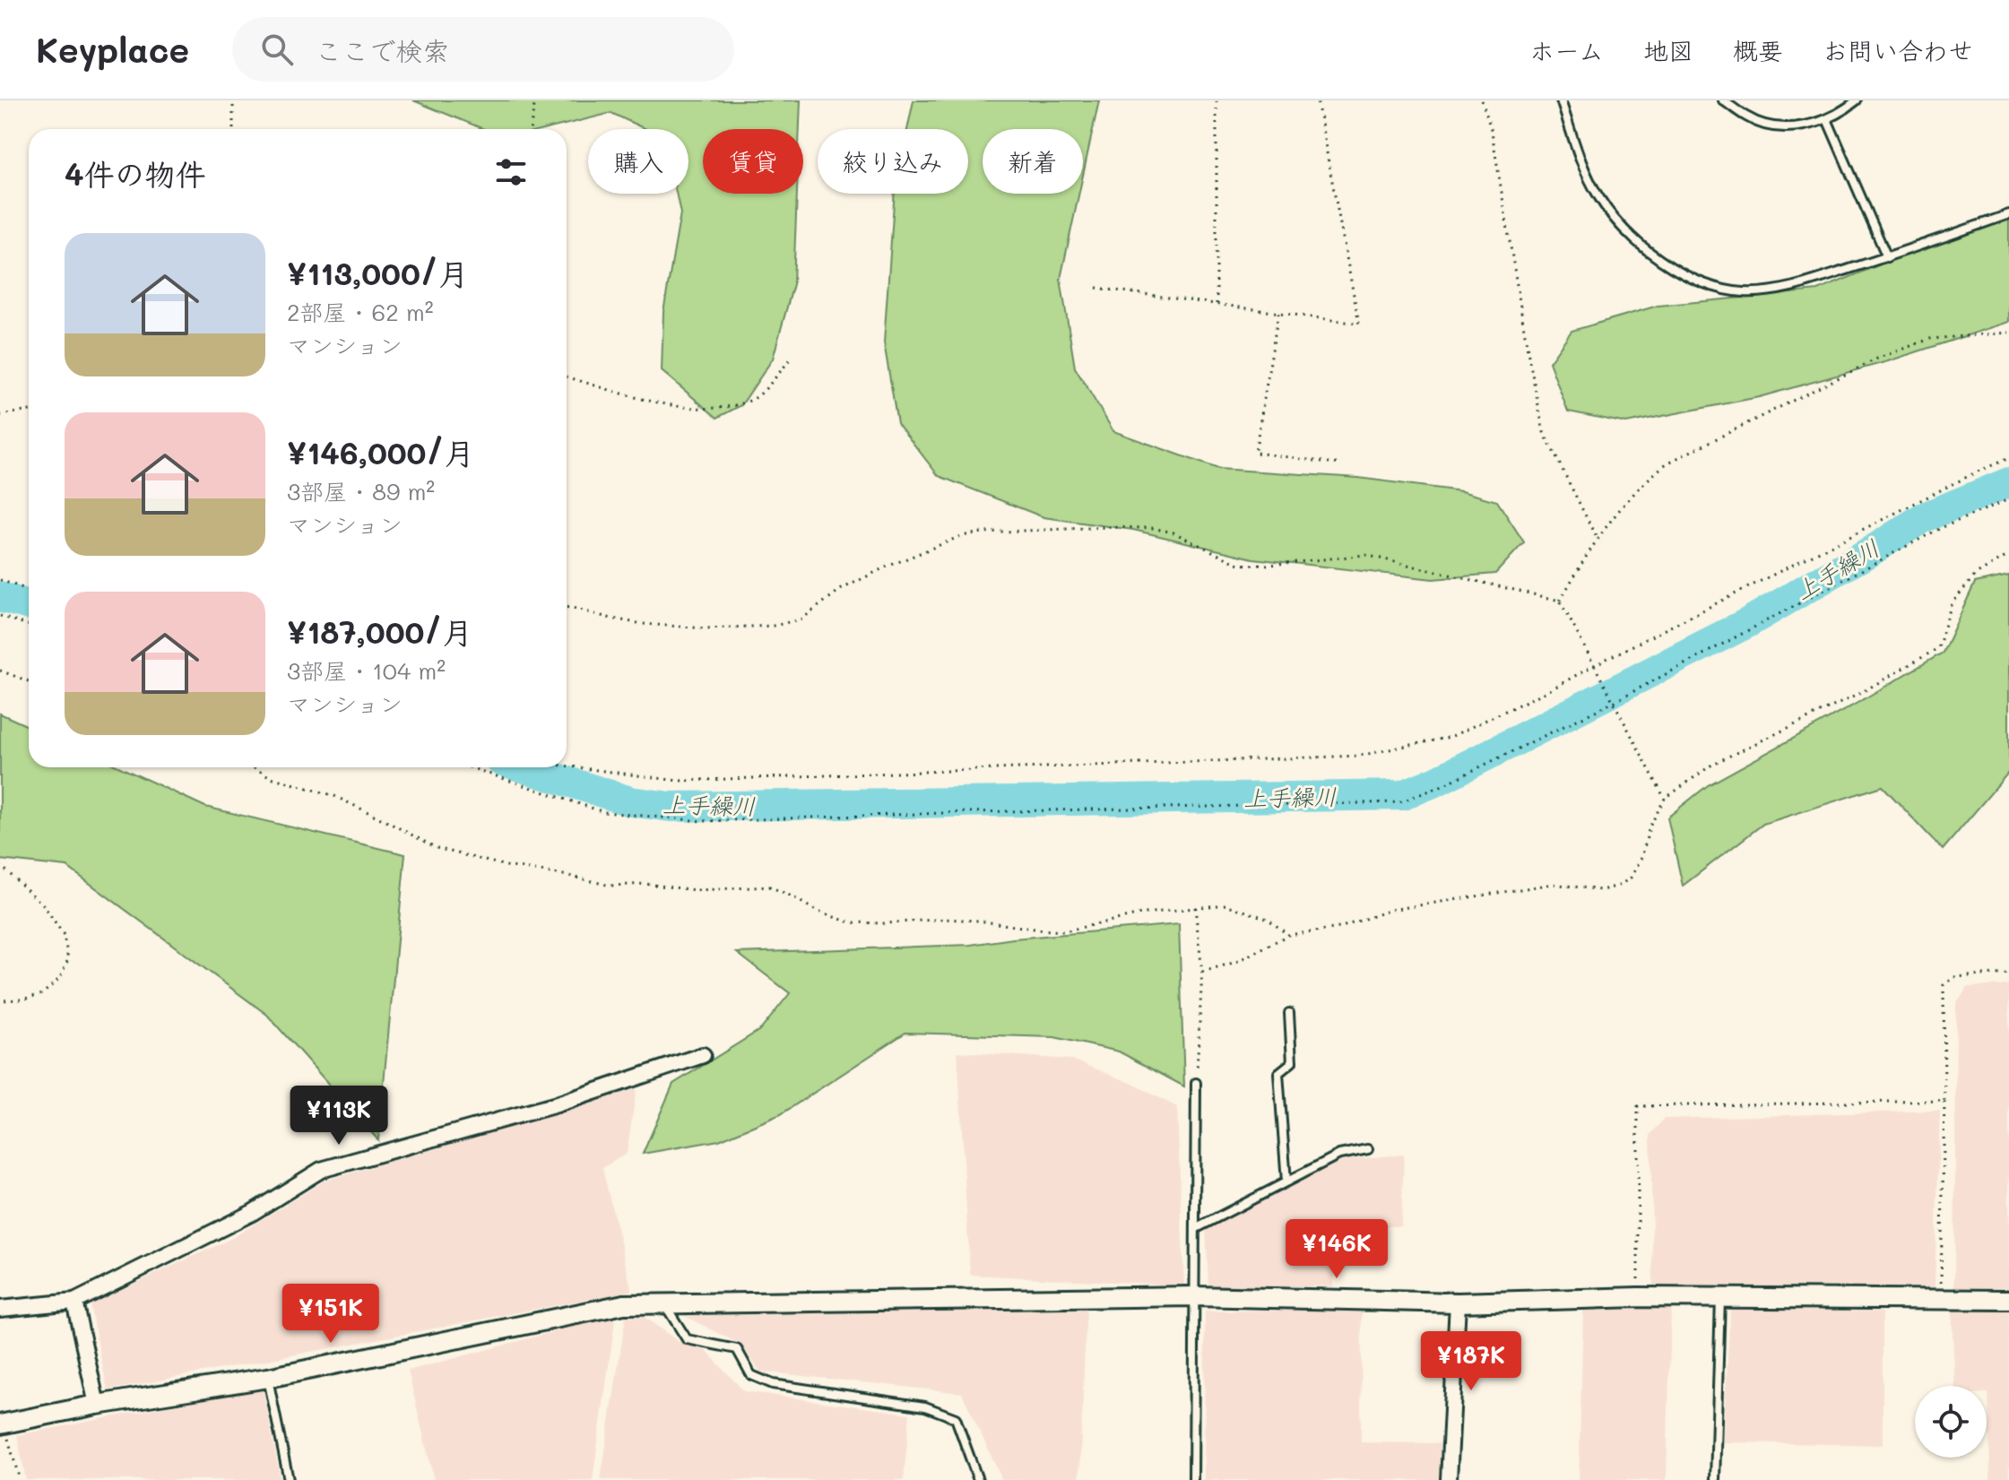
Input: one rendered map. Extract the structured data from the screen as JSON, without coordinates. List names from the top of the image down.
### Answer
{
  "water": ["上手繰川"],
  "page": {
    "header": "Keyplace",
    "search": "ここで検索",
    "nav": [
      "ホーム",
      "地図",
      "概要",
      "お問い合わせ"
    ],
    "chip": [
      "購入",
      "賃貸",
      "絞り込み",
      "新着"
    ],
    "heading": "4件の物件",
    "list": [
      {
        "name": "¥113,000/月",
        "note": "2部屋 · 62 m² · マンション"
      },
      {
        "name": "¥146,000/月",
        "note": "3部屋 · 89 m² · マンション"
      },
      {
        "name": "¥187,000/月",
        "note": "3部屋 · 104 m² · マンション"
      }
    ],
    "price": [
      "¥113K",
      "¥146K",
      "¥151K",
      "¥187K"
    ]
  }
}
